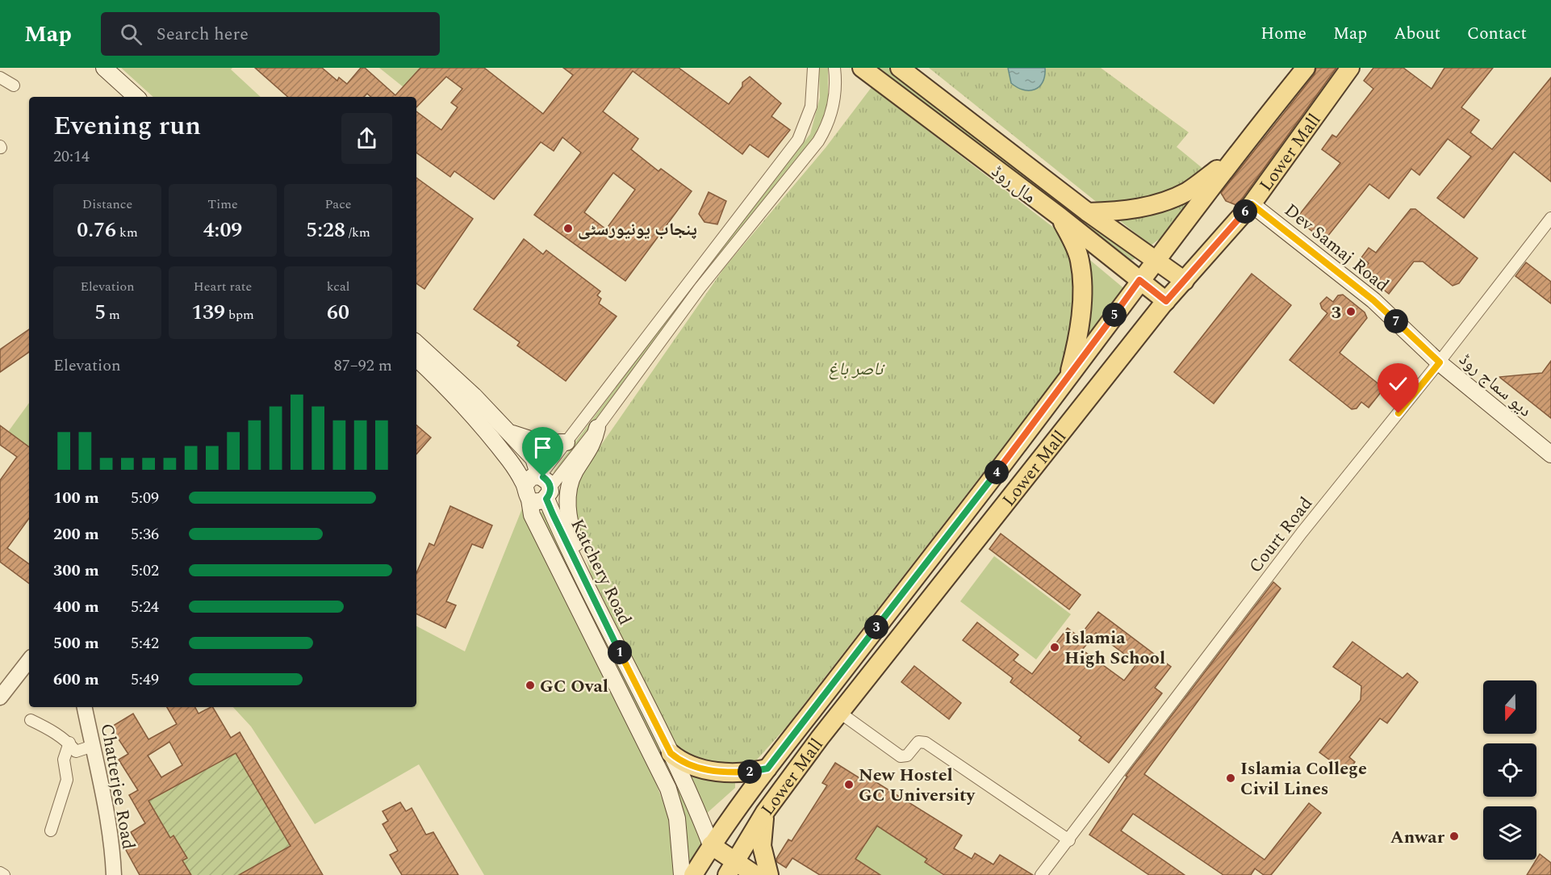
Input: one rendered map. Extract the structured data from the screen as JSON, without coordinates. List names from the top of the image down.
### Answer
{
  "streets": {
    "main road": [
      "Lower Mall",
      "مال روڈ",
      "Dev Samaj Road",
      "دیو سماج روڈ",
      "Katchery Road"
    ],
    "street": ["Court Road", "Chatterjee Road"]
  },
  "crossings": [
    ["Lower Mall", "مال روڈ"],
    ["Lower Mall", "Dev Samaj Road"],
    ["Lower Mall", "Katchery Road"],
    ["Dev Samaj Road", "دیو سماج روڈ"],
    ["Dev Samaj Road", "Court Road"],
    ["دیو سماج روڈ", "Court Road"]
  ],
  "parks": ["ناصر باغ"],
  "places": [
    "پنجاب یونیورسٹی",
    "3",
    "Islamia High School",
    "GC Oval",
    "Islamia College Civil Lines",
    "New Hostel GC University",
    "Anwar"
  ],
  "north": "bottom",
  "page": {
    "header": "Map",
    "search": "Search here",
    "nav": [
      "Home",
      "Map",
      "About",
      "Contact"
    ],
    "heading": ["Evening run", "20:14"],
    "stats": [
      ["Distance", "0.76 km"],
      ["Time", "4:09"],
      ["Pace", "5:28 /km"],
      ["Elevation", "5 m"],
      ["Heart rate", "139 bpm"],
      ["kcal", "60"]
    ],
    "pins": [
      "6",
      "5",
      "7",
      "4",
      "3",
      "1",
      "2"
    ],
    "chart": ["Elevation", "87–92 m"],
    "list": [
      {
        "name": "100 m",
        "note": "5:09"
      },
      {
        "name": "200 m",
        "note": "5:36"
      },
      {
        "name": "300 m",
        "note": "5:02"
      },
      {
        "name": "400 m",
        "note": "5:24"
      },
      {
        "name": "500 m",
        "note": "5:42"
      },
      {
        "name": "600 m",
        "note": "5:49"
      }
    ]
  }
}
